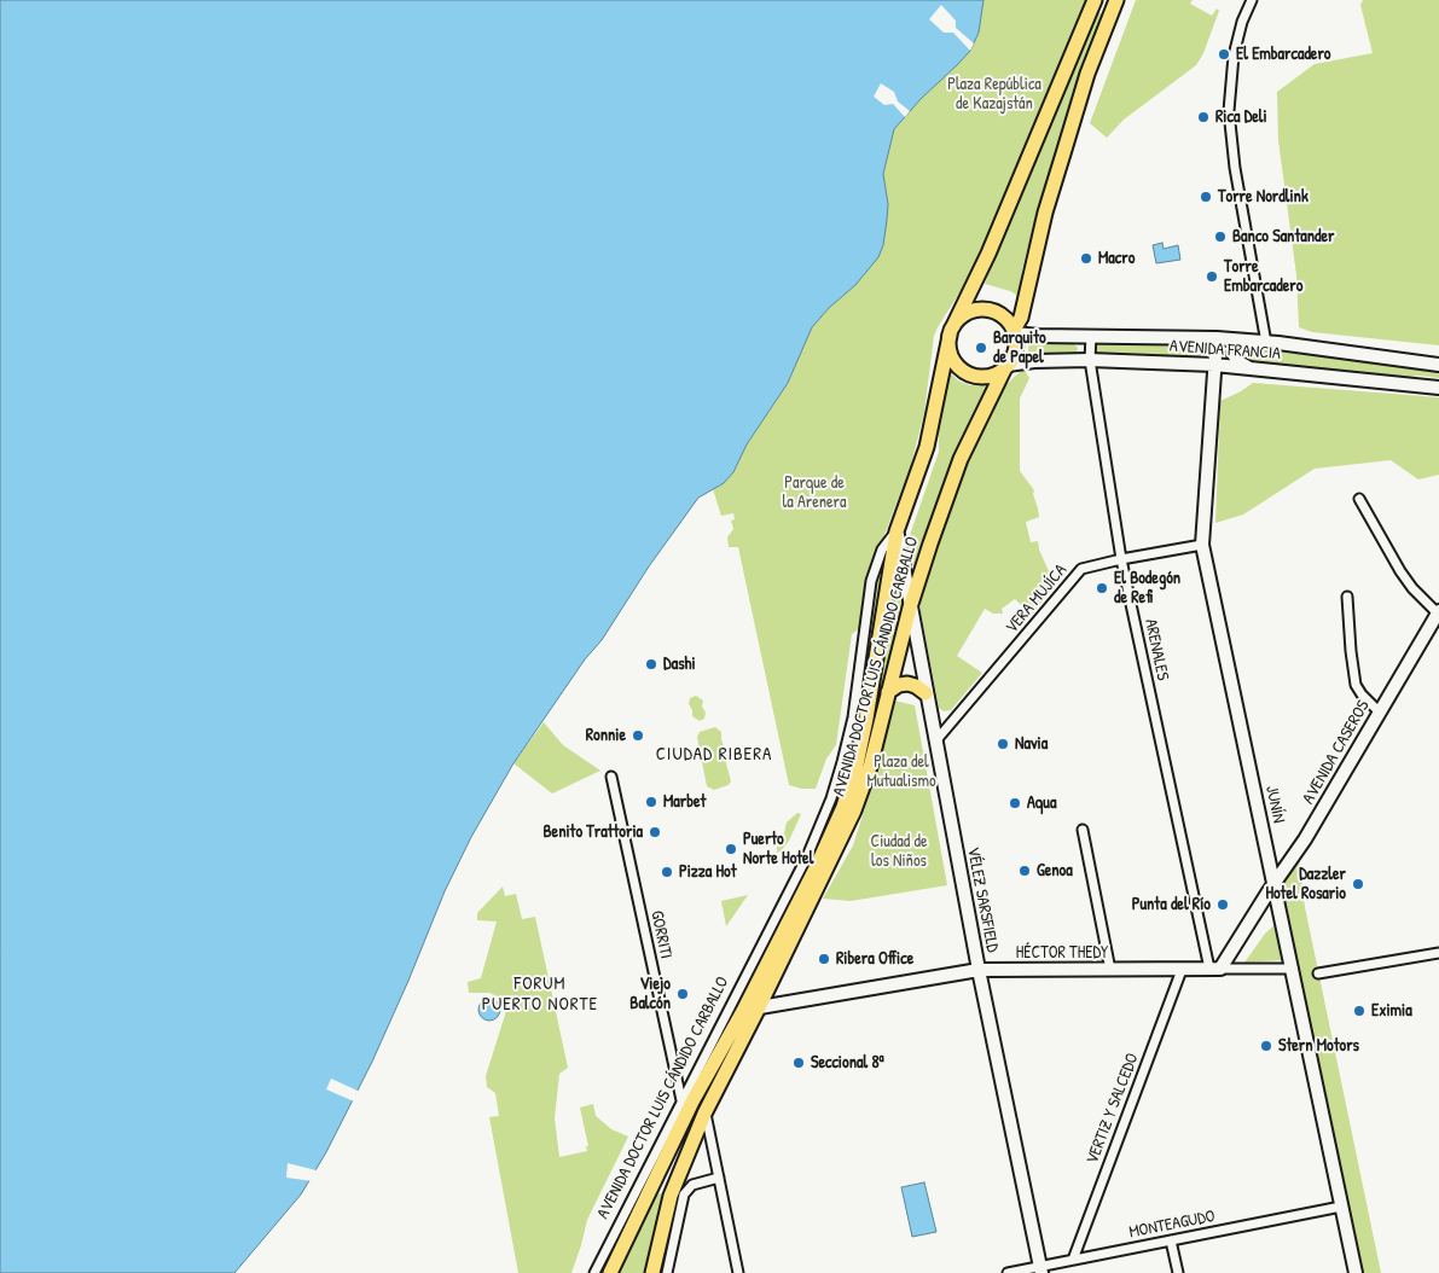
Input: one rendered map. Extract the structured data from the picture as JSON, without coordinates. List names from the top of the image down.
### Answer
{
  "streets": {
    "main road": [
      "AVENIDA FRANCIA",
      "AVENIDA DOCTOR LUIS CÁNDIDO CARBALLO",
      "AVENIDA CASEROS",
      "JUNÍN",
      "VÉLEZ SARSFIELD",
      "HÉCTOR THEDY"
    ],
    "street": [
      "VERA MUJÍCA",
      "ARENALES",
      "GORRITI",
      "VERTIZ Y SALCEDO",
      "MONTEAGUDO"
    ]
  },
  "crossings": [
    ["AVENIDA FRANCIA", "ARENALES"],
    ["AVENIDA FRANCIA", "AVENIDA DOCTOR LUIS CÁNDIDO CARBALLO"],
    ["AVENIDA FRANCIA", "JUNÍN"],
    ["VERA MUJÍCA", "ARENALES"],
    ["VERA MUJÍCA", "JUNÍN"],
    ["VERA MUJÍCA", "VÉLEZ SARSFIELD"],
    ["ARENALES", "AVENIDA CASEROS"],
    ["ARENALES", "HÉCTOR THEDY"],
    ["AVENIDA DOCTOR LUIS CÁNDIDO CARBALLO", "VÉLEZ SARSFIELD"],
    ["AVENIDA DOCTOR LUIS CÁNDIDO CARBALLO", "GORRITI"],
    ["AVENIDA DOCTOR LUIS CÁNDIDO CARBALLO", "HÉCTOR THEDY"],
    ["AVENIDA CASEROS", "JUNÍN"],
    ["AVENIDA CASEROS", "HÉCTOR THEDY"],
    ["JUNÍN", "HÉCTOR THEDY"],
    ["JUNÍN", "MONTEAGUDO"],
    ["VÉLEZ SARSFIELD", "HÉCTOR THEDY"],
    ["VÉLEZ SARSFIELD", "MONTEAGUDO"],
    ["HÉCTOR THEDY", "VERTIZ Y SALCEDO"],
    ["VERTIZ Y SALCEDO", "MONTEAGUDO"]
  ],
  "districts": ["CIUDAD RIBERA", "FORUM PUERTO NORTE"],
  "parks": [
    "Plaza República de Kazajstán",
    "Parque de la Arenera",
    "Plaza del Mutualismo",
    "Ciudad de los Niños"
  ],
  "places": [
    "El Embarcadero",
    "Rica Deli",
    "Torre Nordlink",
    "Banco Santander",
    "Macro",
    "Torre Embarcadero",
    "Barquito de Papel",
    "El Bodegón de Refi",
    "Dashi",
    "Ronnie",
    "Navia",
    "Marbet",
    "Aqua",
    "Benito Trattoria",
    "Puerto Norte Hotel",
    "Genoa",
    "Pizza Hot",
    "Dazzler Hotel Rosario",
    "Punta del Río",
    "Ribera Office",
    "Viejo Balcón",
    "Eximia",
    "Stern Motors",
    "Seccional 8ª"
  ]
}
